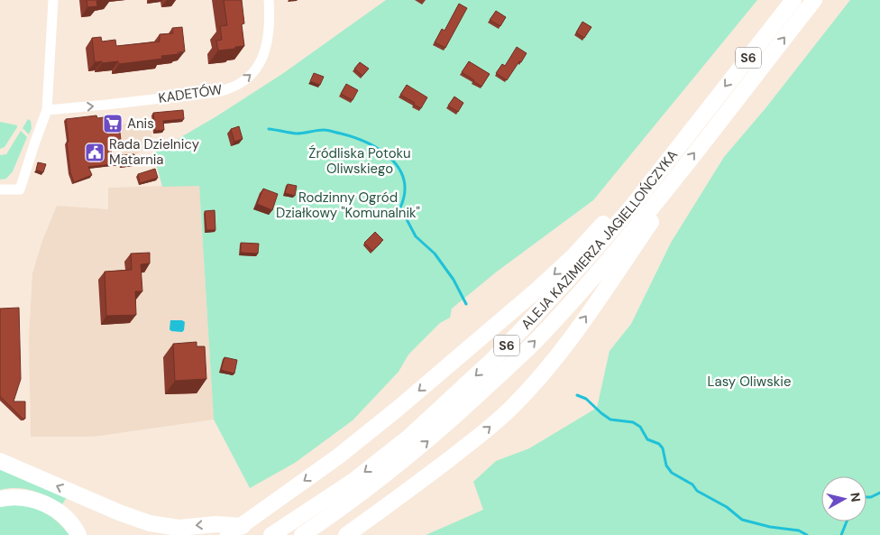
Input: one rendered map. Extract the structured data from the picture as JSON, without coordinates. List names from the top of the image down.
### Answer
{
  "streets": {
    "highway": ["S6", "ALEJA KAZIMIERZA JAGIELLOŃCZYKA"],
    "street": ["KADETÓW"]
  },
  "one_way": ["KADETÓW"],
  "parks": ["Źródliska Potoku Oliwskiego", "Rodzinny Ogród Działkowy \"Komunalnik\"", "Lasy Oliwskie"],
  "places": {
    "supermarket": ["Anis"],
    "public building": ["Rada Dzielnicy Matarnia"]
  },
  "north": "right"
}
